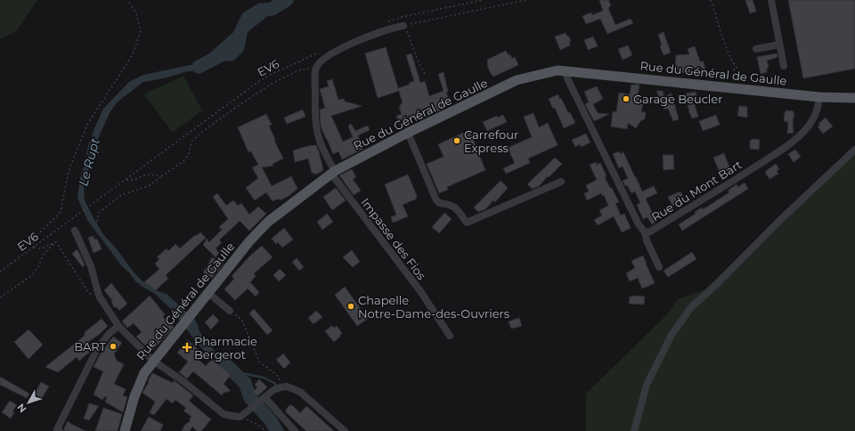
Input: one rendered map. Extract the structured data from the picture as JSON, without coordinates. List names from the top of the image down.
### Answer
{
  "streets": {
    "main road": ["Rue du Général de Gaulle"],
    "street": ["Rue du Mont Bart", "Impasse des Fios"],
    "path": ["EV6"]
  },
  "crossings": [
    ["Rue du Général de Gaulle", "Rue du Mont Bart"],
    ["Rue du Général de Gaulle", "Impasse des Fios"]
  ],
  "water": ["Le Rupt"],
  "places": {
    "other": [
      "Garage Beucler",
      "Carrefour Express",
      "Chapelle Notre-Dame-des-Ouvriers",
      "BART"
    ],
    "health": ["Pharmacie Bergerot"]
  },
  "north": "bottom left"
}
